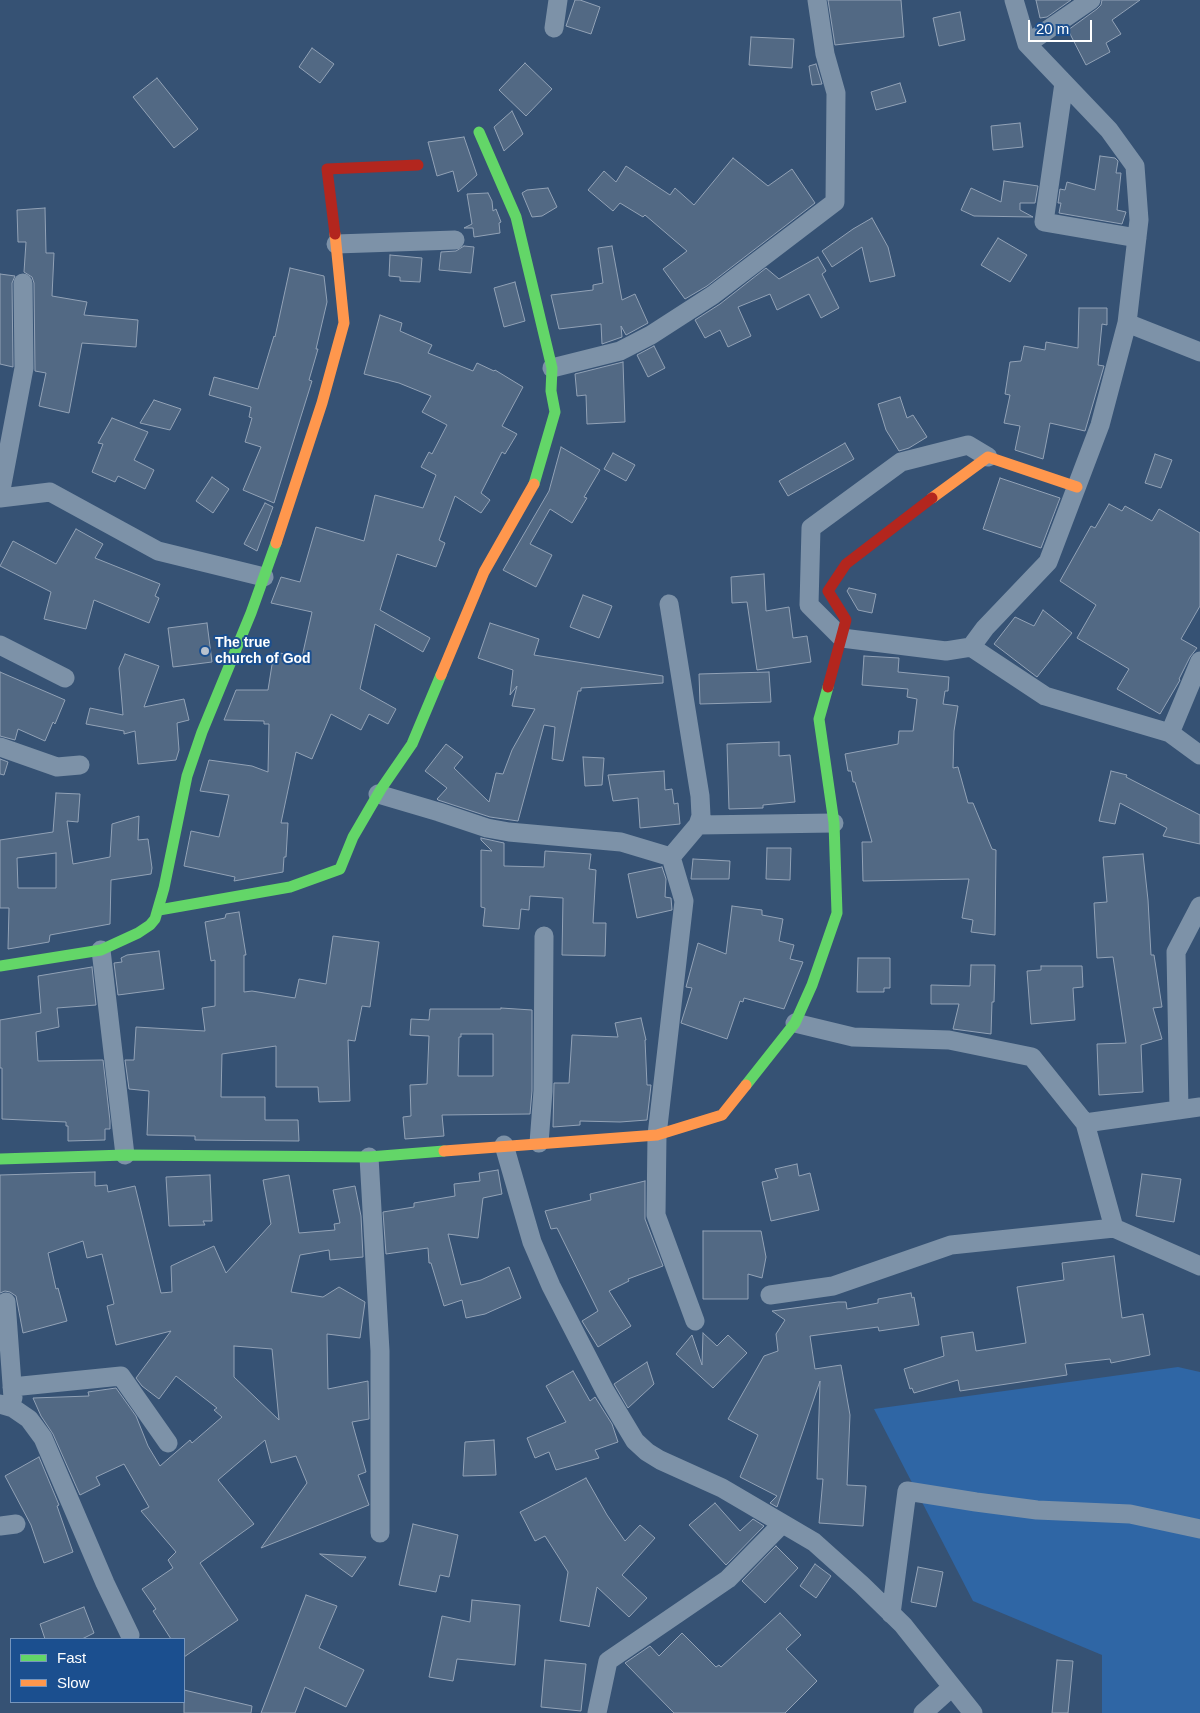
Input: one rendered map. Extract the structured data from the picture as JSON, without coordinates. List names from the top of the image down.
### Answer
{
  "places": ["The true church of God"],
  "legend": ["Fast", "Slow"],
  "scale_bar": "20 m"
}
